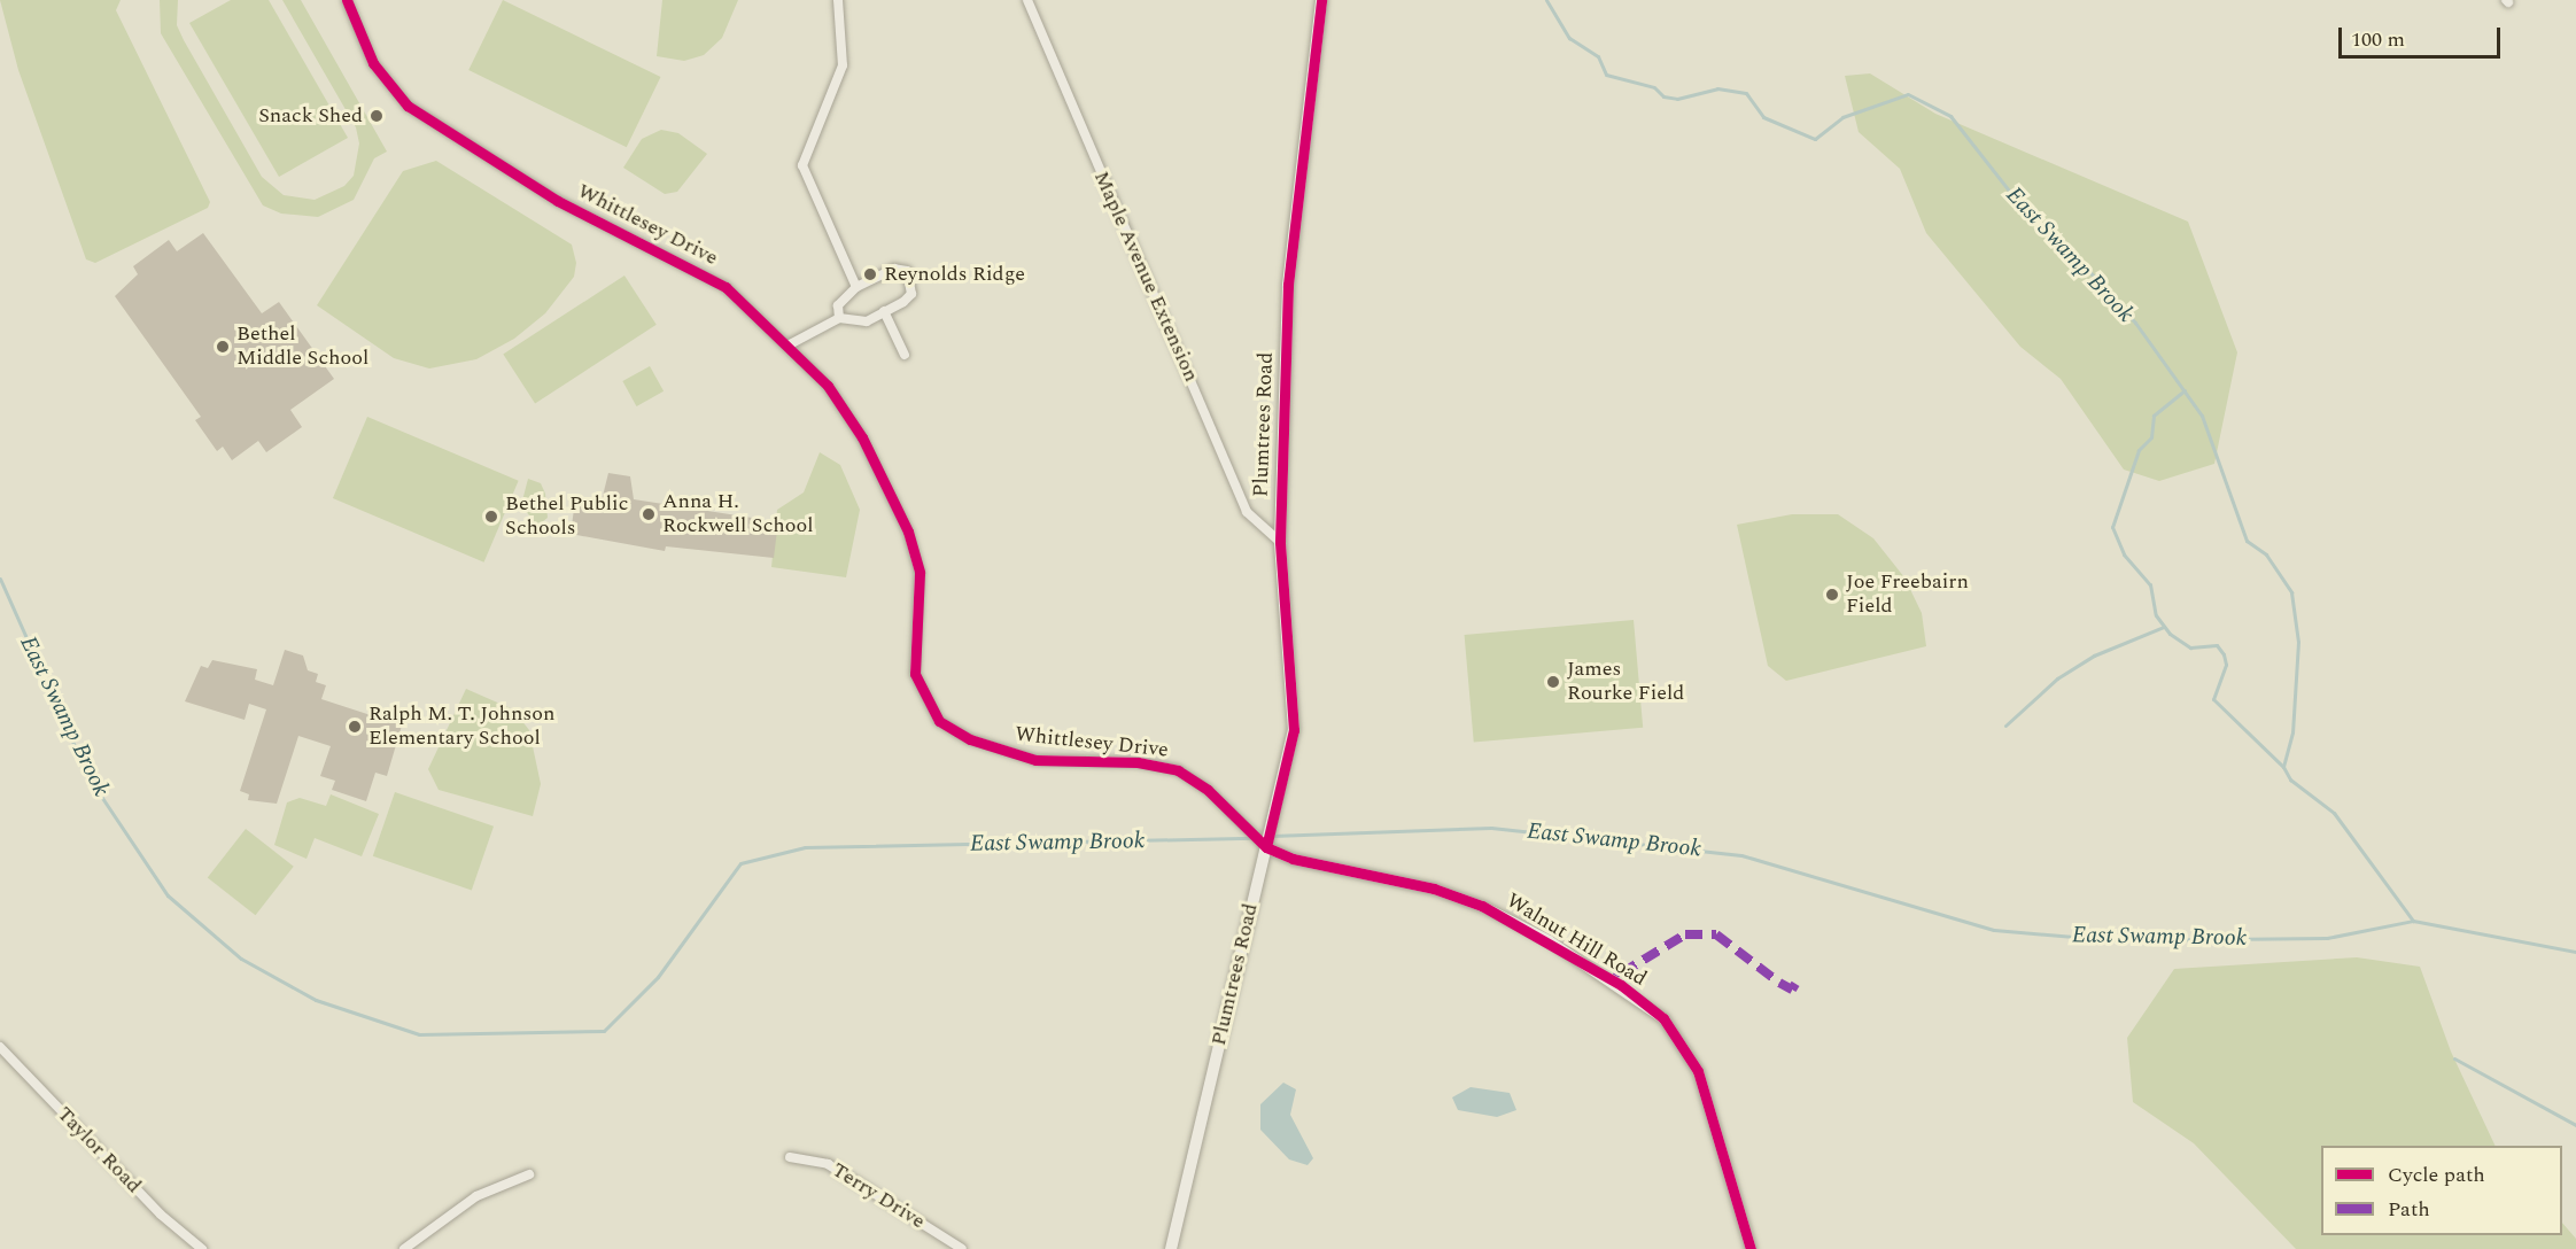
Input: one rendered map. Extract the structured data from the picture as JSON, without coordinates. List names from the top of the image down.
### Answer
{
  "streets": {
    "main road": ["Plumtrees Road"],
    "street": [
      "Whittlesey Drive",
      "Maple Avenue Extension",
      "Walnut Hill Road",
      "Taylor Road",
      "Terry Drive"
    ]
  },
  "crossings": [
    ["Whittlesey Drive", "Plumtrees Road"],
    ["Whittlesey Drive", "Walnut Hill Road"],
    ["Maple Avenue Extension", "Plumtrees Road"],
    ["Plumtrees Road", "Walnut Hill Road"]
  ],
  "water": ["East Swamp Brook"],
  "places": [
    "Snack Shed",
    "Reynolds Ridge",
    "Bethel Middle School",
    "Anna H. Rockwell School",
    "Bethel Public Schools",
    "Joe Freebairn Field",
    "James Rourke Field",
    "Ralph M. T. Johnson Elementary School"
  ],
  "legend": ["Cycle path", "Path"],
  "scale_bar": "100 m"
}
